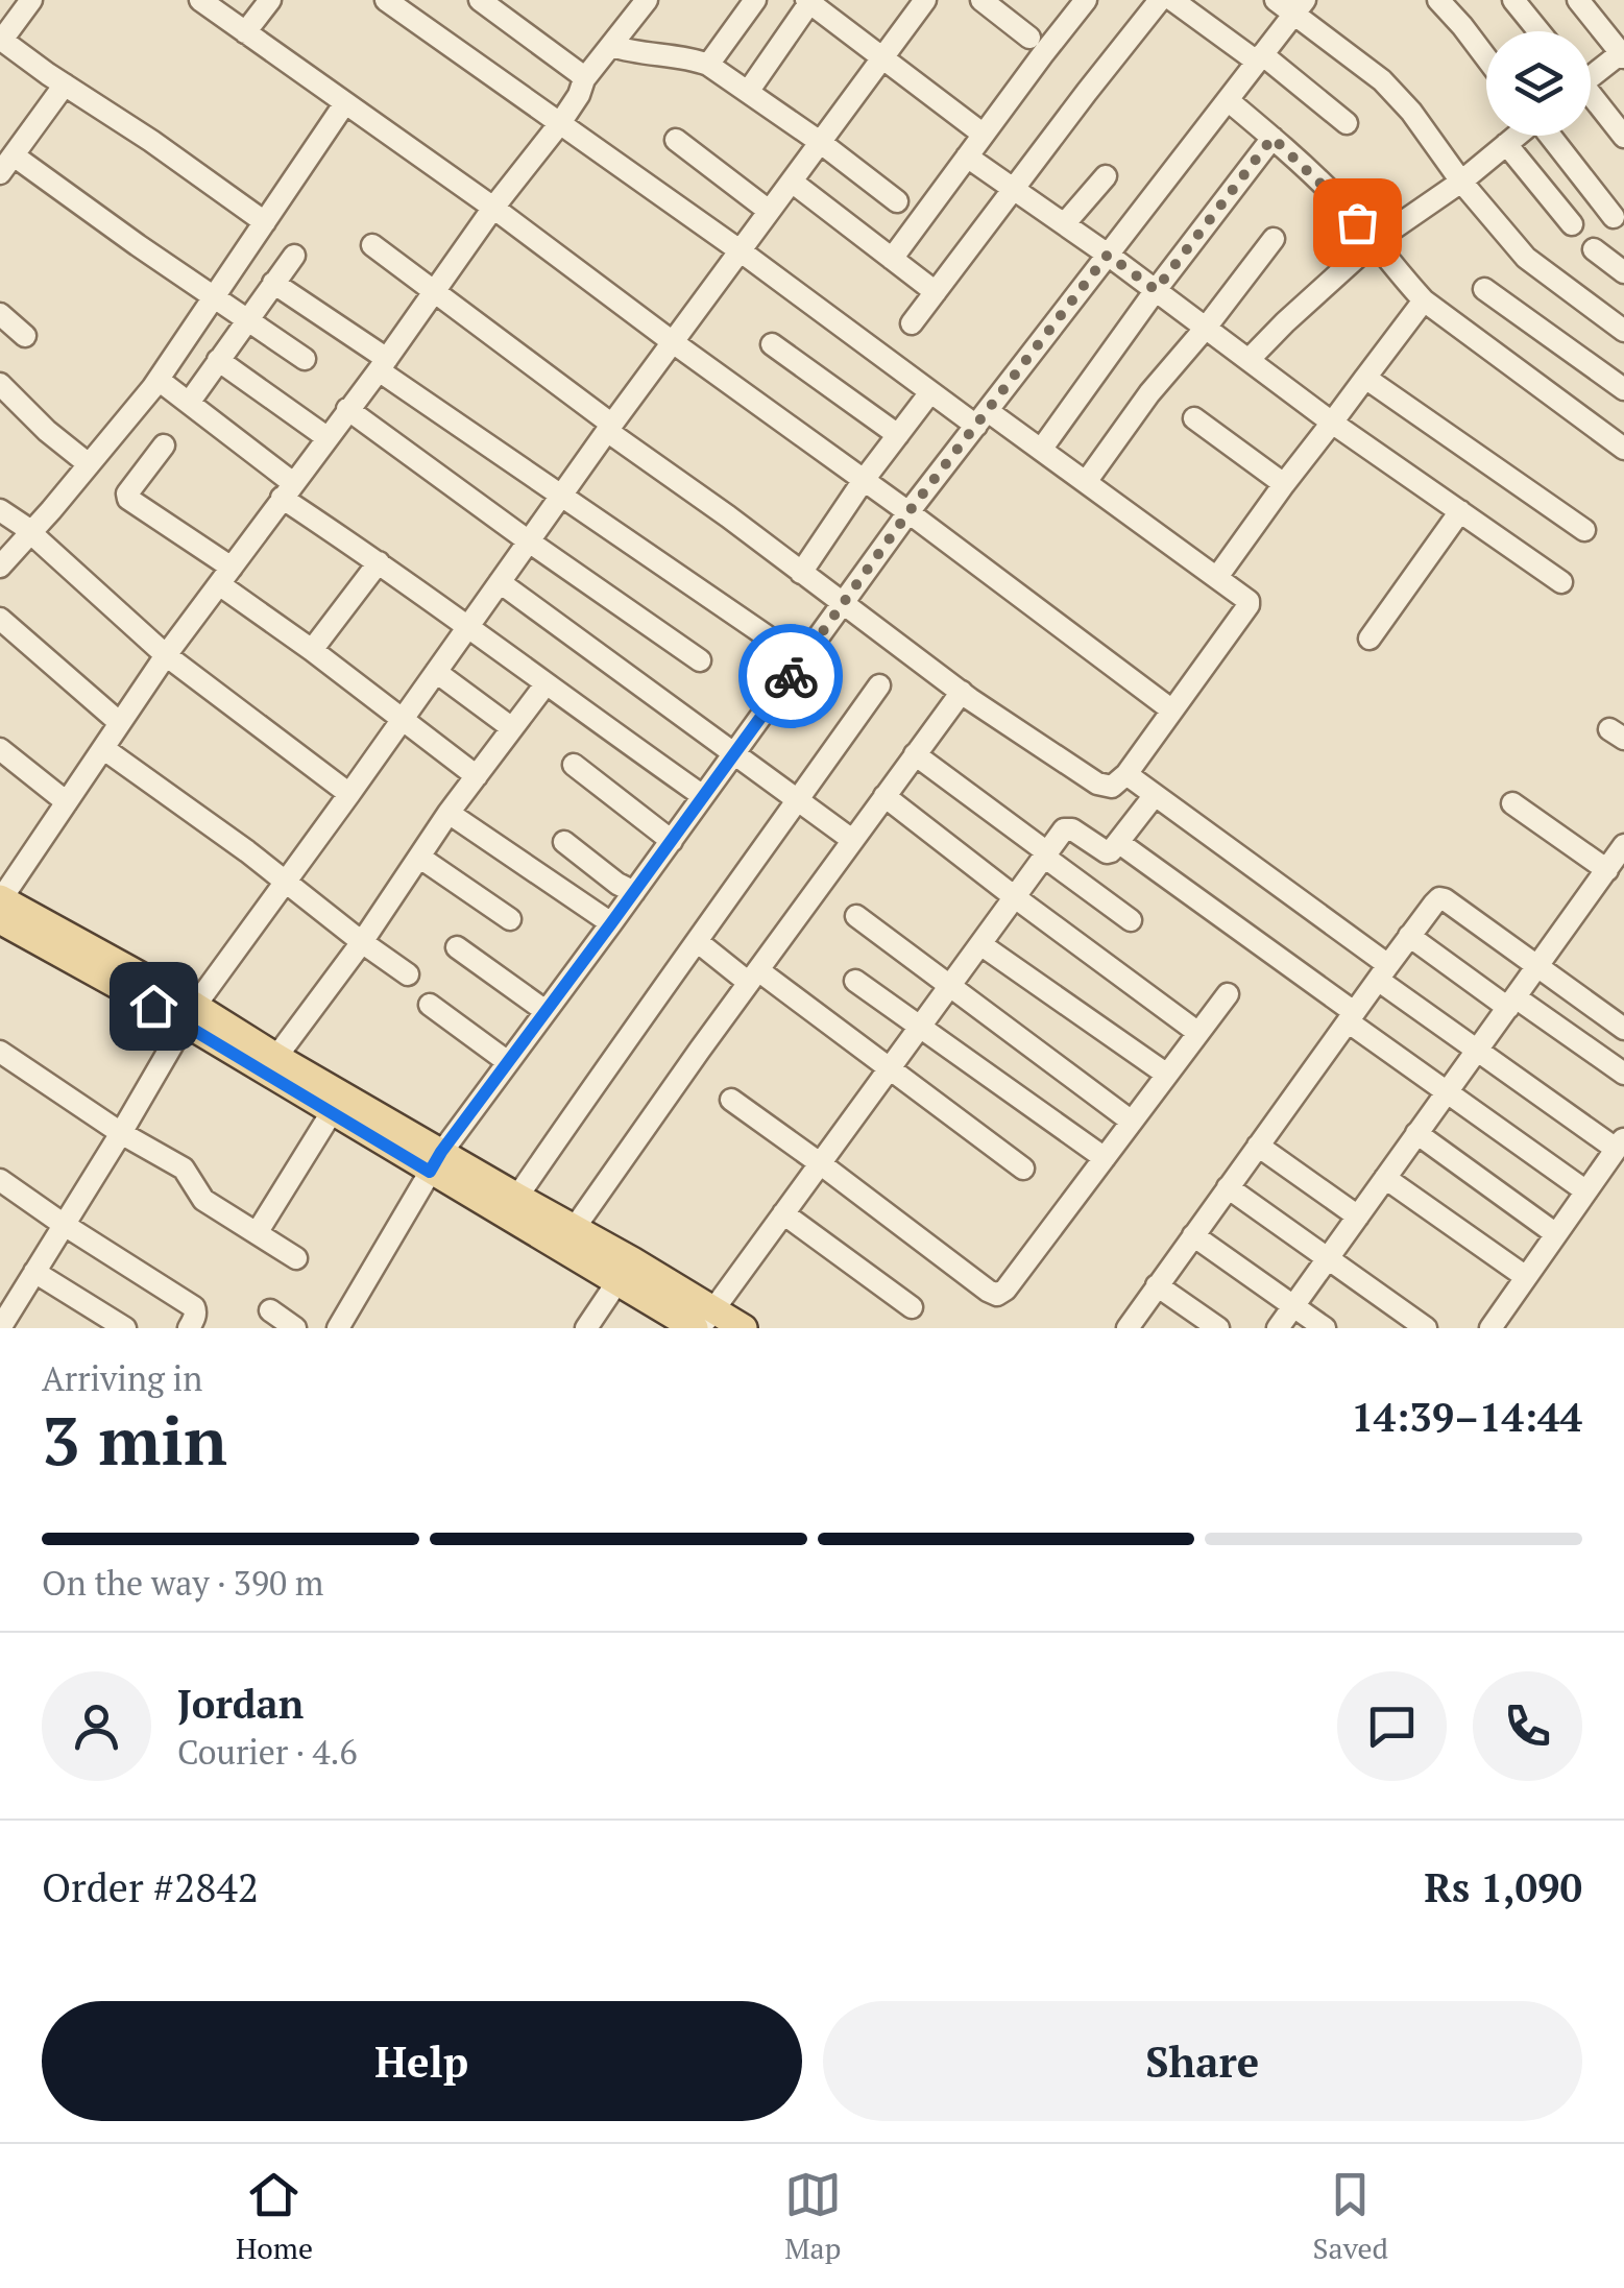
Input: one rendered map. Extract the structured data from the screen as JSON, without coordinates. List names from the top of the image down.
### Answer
{
  "page": {
    "heading": ["3 min", "Arriving in", "14:39–14:44"],
    "panel": [
      "Jordan",
      "Courier · 4.6",
      "Order #2842",
      "Rs 1,090"
    ],
    "bar": "On the way · 390 m",
    "buttons": ["Help", "Share"],
    "tabs": ["Home", "Map", "Saved"]
  }
}
